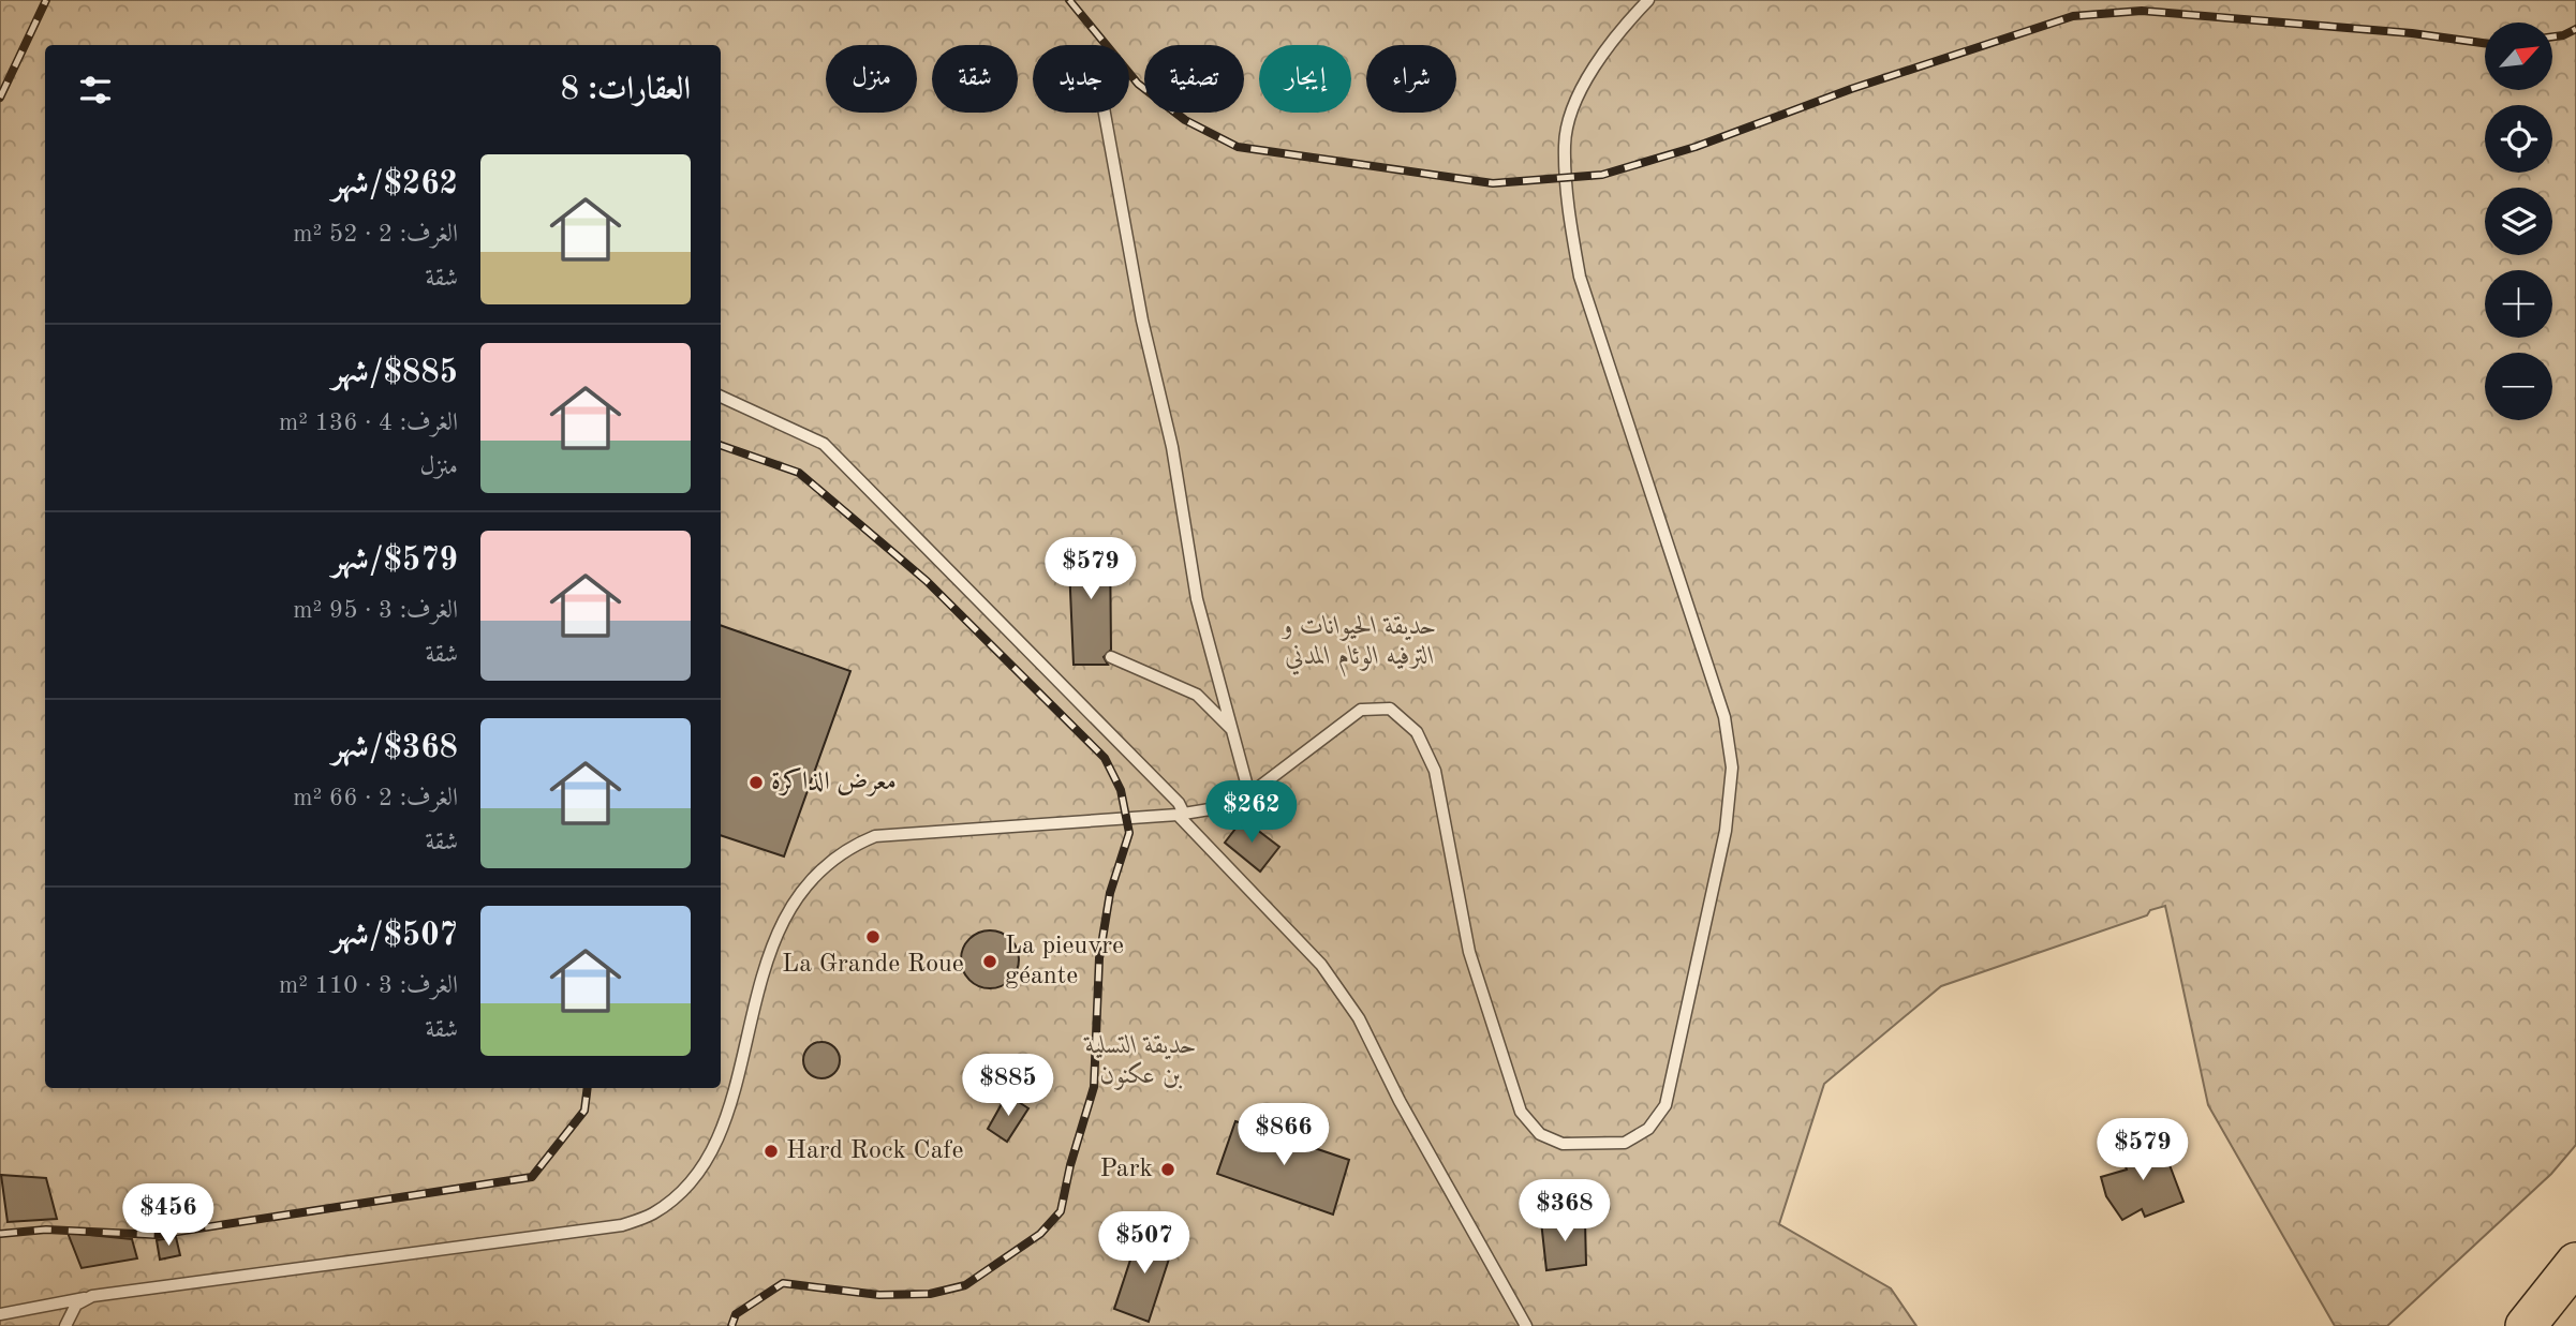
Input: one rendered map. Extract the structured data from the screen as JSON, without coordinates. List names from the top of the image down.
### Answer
{
  "parks": ["حديقة الحيوانات و الترفيه الوئام المدني", "حديقة التسلية بن عكنون"],
  "places": [
    "معرض الذاكرة",
    "La Grande Roue",
    "La pieuvre géante",
    "Hard Rock Cafe",
    "Park"
  ],
  "north": "top right",
  "page": {
    "map_buttons": ["+", "−"],
    "chip": [
      "شراء",
      "إيجار",
      "تصفية",
      "جديد",
      "شقة",
      "منزل"
    ],
    "heading": "العقارات: 8",
    "list": [
      {
        "name": "$262/شهر",
        "note": "الغرف: 2 · 52 m² · شقة"
      },
      {
        "name": "$885/شهر",
        "note": "الغرف: 4 · 136 m² · منزل"
      },
      {
        "name": "$579/شهر",
        "note": "الغرف: 3 · 95 m² · شقة"
      },
      {
        "name": "$368/شهر",
        "note": "الغرف: 2 · 66 m² · شقة"
      },
      {
        "name": "$507/شهر",
        "note": "الغرف: 3 · 110 m² · شقة"
      }
    ],
    "price": [
      "$579",
      "$262",
      "$885",
      "$866",
      "$579",
      "$368",
      "$456",
      "$507"
    ]
  }
}
